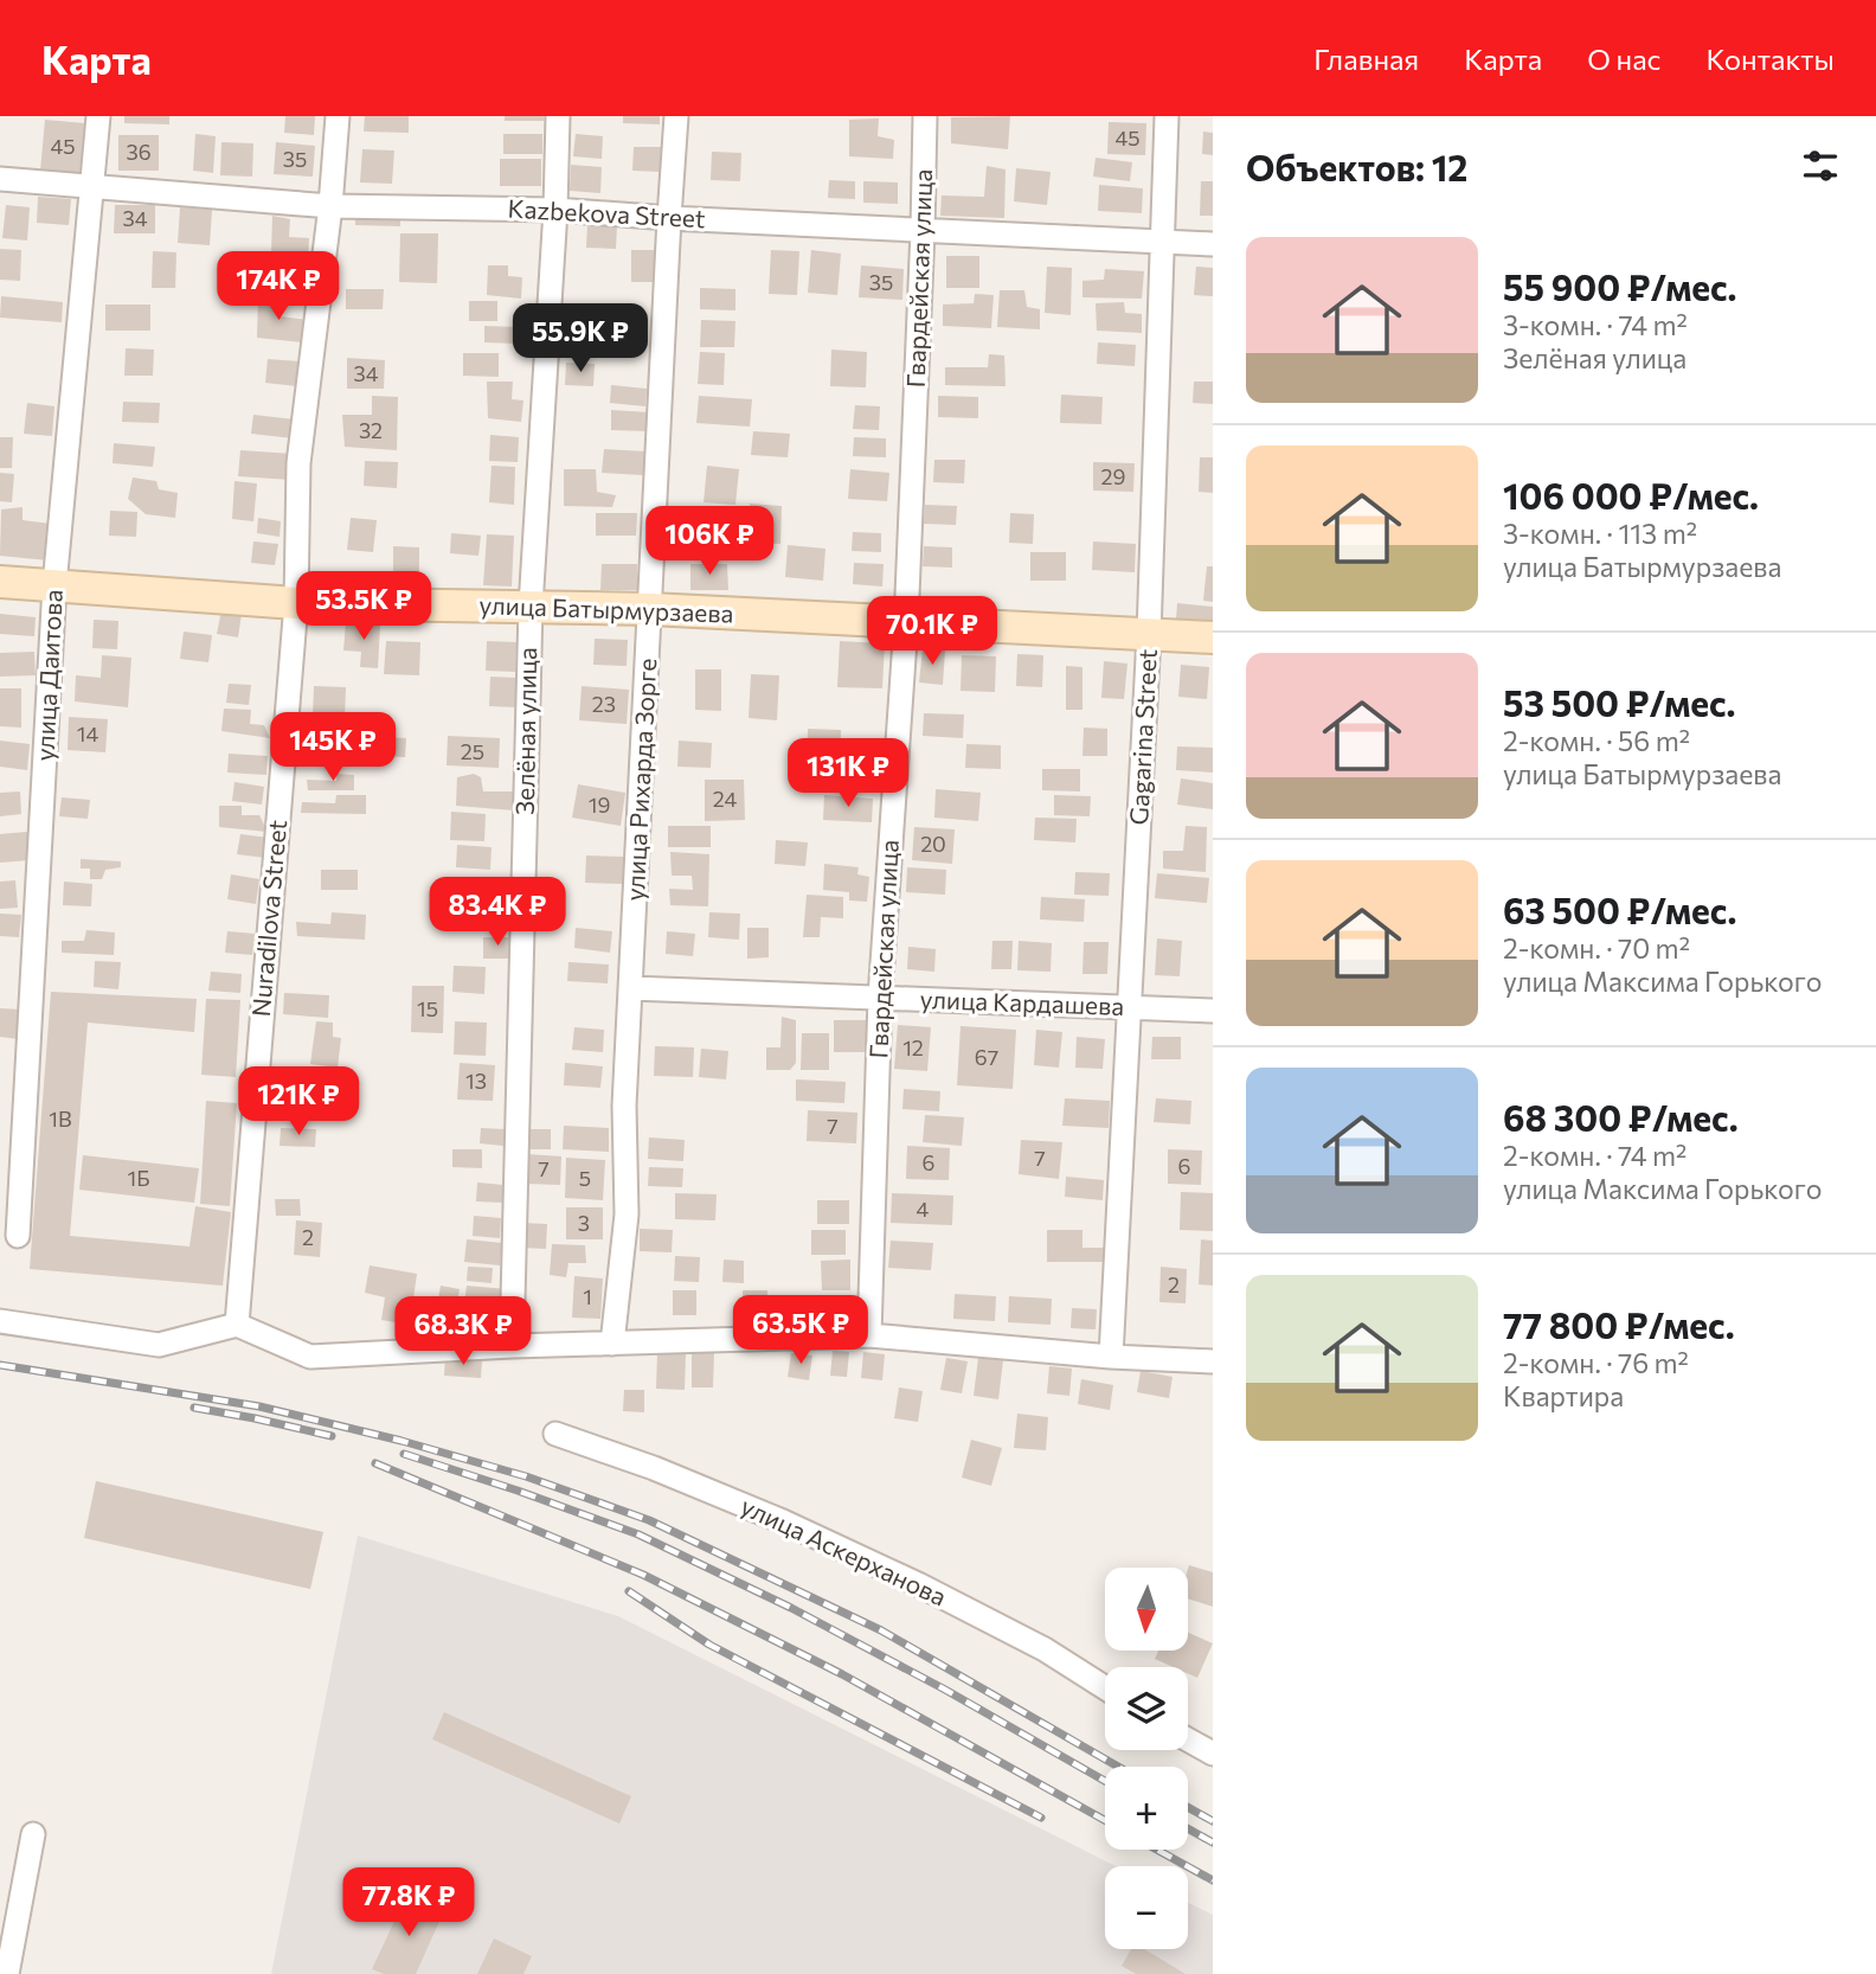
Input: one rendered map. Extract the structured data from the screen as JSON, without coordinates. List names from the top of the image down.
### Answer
{
  "streets": {
    "street": [
      "Kazbekova Street",
      "Гвардейская улица",
      "улица Батырмурзаева",
      "улица Даитова",
      "Зелёная улица",
      "Gagarina Street",
      "улица Рихарда Зорге",
      "Nuradilova Street",
      "улица Кардашева",
      "улица Аскерханова"
    ]
  },
  "crossings": [
    ["Kazbekova Street", "Гвардейская улица"],
    ["Kazbekova Street", "улица Даитова"],
    ["Kazbekova Street", "Зелёная улица"],
    ["Kazbekova Street", "Gagarina Street"],
    ["Kazbekova Street", "улица Рихарда Зорге"],
    ["Kazbekova Street", "Nuradilova Street"],
    ["Гвардейская улица", "улица Батырмурзаева"],
    ["Гвардейская улица", "улица Кардашева"],
    ["улица Батырмурзаева", "улица Даитова"],
    ["улица Батырмурзаева", "Зелёная улица"],
    ["улица Батырмурзаева", "Gagarina Street"],
    ["улица Батырмурзаева", "улица Рихарда Зорге"],
    ["улица Батырмурзаева", "Nuradilova Street"],
    ["Gagarina Street", "улица Кардашева"],
    ["улица Рихарда Зорге", "улица Кардашева"]
  ],
  "house_numbers": [
    "45",
    "45",
    "36",
    "35",
    "34",
    "35",
    "34",
    "32",
    "29",
    "23",
    "14",
    "25",
    "24",
    "19",
    "20",
    "15",
    "12",
    "67",
    "13",
    "1В",
    "7",
    "7",
    "6",
    "6",
    "7",
    "1Б",
    "5",
    "4",
    "3",
    "2",
    "2",
    "1"
  ],
  "north": "bottom",
  "page": {
    "header": "Карта",
    "nav": [
      "Главная",
      "Карта",
      "О нас",
      "Контакты"
    ],
    "heading": "Объектов: 12",
    "list": [
      {
        "name": "55 900 ₽/мес.",
        "note": "3-комн. · 74 m² · Зелёная улица"
      },
      {
        "name": "106 000 ₽/мес.",
        "note": "3-комн. · 113 m² · улица Батырмурзаева"
      },
      {
        "name": "53 500 ₽/мес.",
        "note": "2-комн. · 56 m² · улица Батырмурзаева"
      },
      {
        "name": "63 500 ₽/мес.",
        "note": "2-комн. · 70 m² · улица Максима Горького"
      },
      {
        "name": "68 300 ₽/мес.",
        "note": "2-комн. · 74 m² · улица Максима Горького"
      },
      {
        "name": "77 800 ₽/мес.",
        "note": "2-комн. · 76 m² · Квартира"
      }
    ],
    "price": [
      "174K ₽",
      "55.9K ₽",
      "106K ₽",
      "53.5K ₽",
      "70.1K ₽",
      "145K ₽",
      "131K ₽",
      "83.4K ₽",
      "121K ₽",
      "63.5K ₽",
      "68.3K ₽",
      "77.8K ₽"
    ],
    "map_buttons": ["+", "−"]
  }
}
